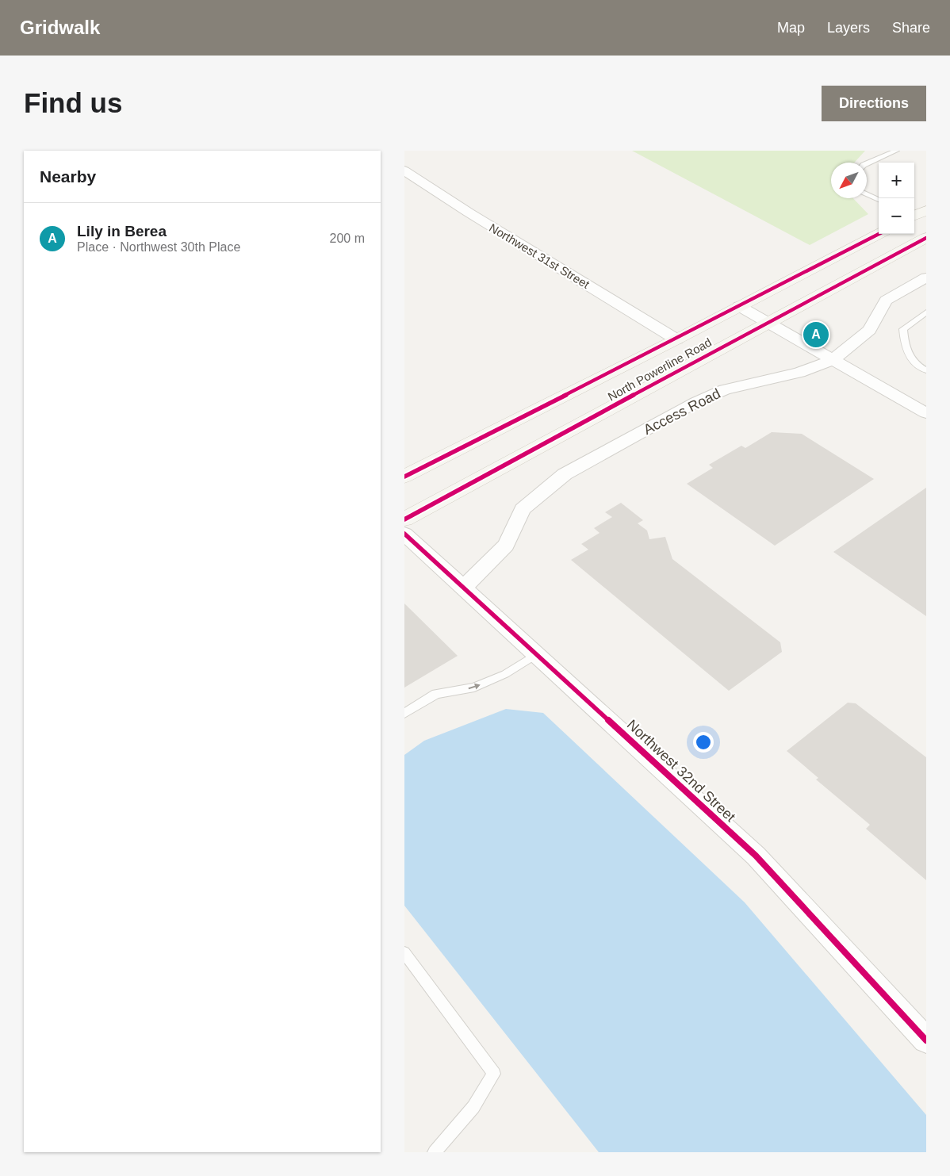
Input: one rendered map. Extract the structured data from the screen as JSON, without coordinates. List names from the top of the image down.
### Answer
{
  "streets": {
    "main road": ["North Powerline Road"],
    "street": ["Northwest 31st Street", "Access Road", "Northwest 32nd Street"]
  },
  "crossings": [
    ["Northwest 31st Street", "North Powerline Road"],
    ["Access Road", "Northwest 32nd Street"]
  ],
  "north": "bottom left",
  "page": {
    "header": "Gridwalk",
    "nav": ["Map", "Layers", "Share"],
    "buttons": "Directions",
    "title": "Find us",
    "heading": "Nearby",
    "map_buttons": ["+", "−"],
    "list": [
      {
        "mark": "A",
        "name": "Lily in Berea",
        "note": "Place · Northwest 30th Place",
        "value": "200 m"
      }
    ],
    "pins": "A"
  }
}
